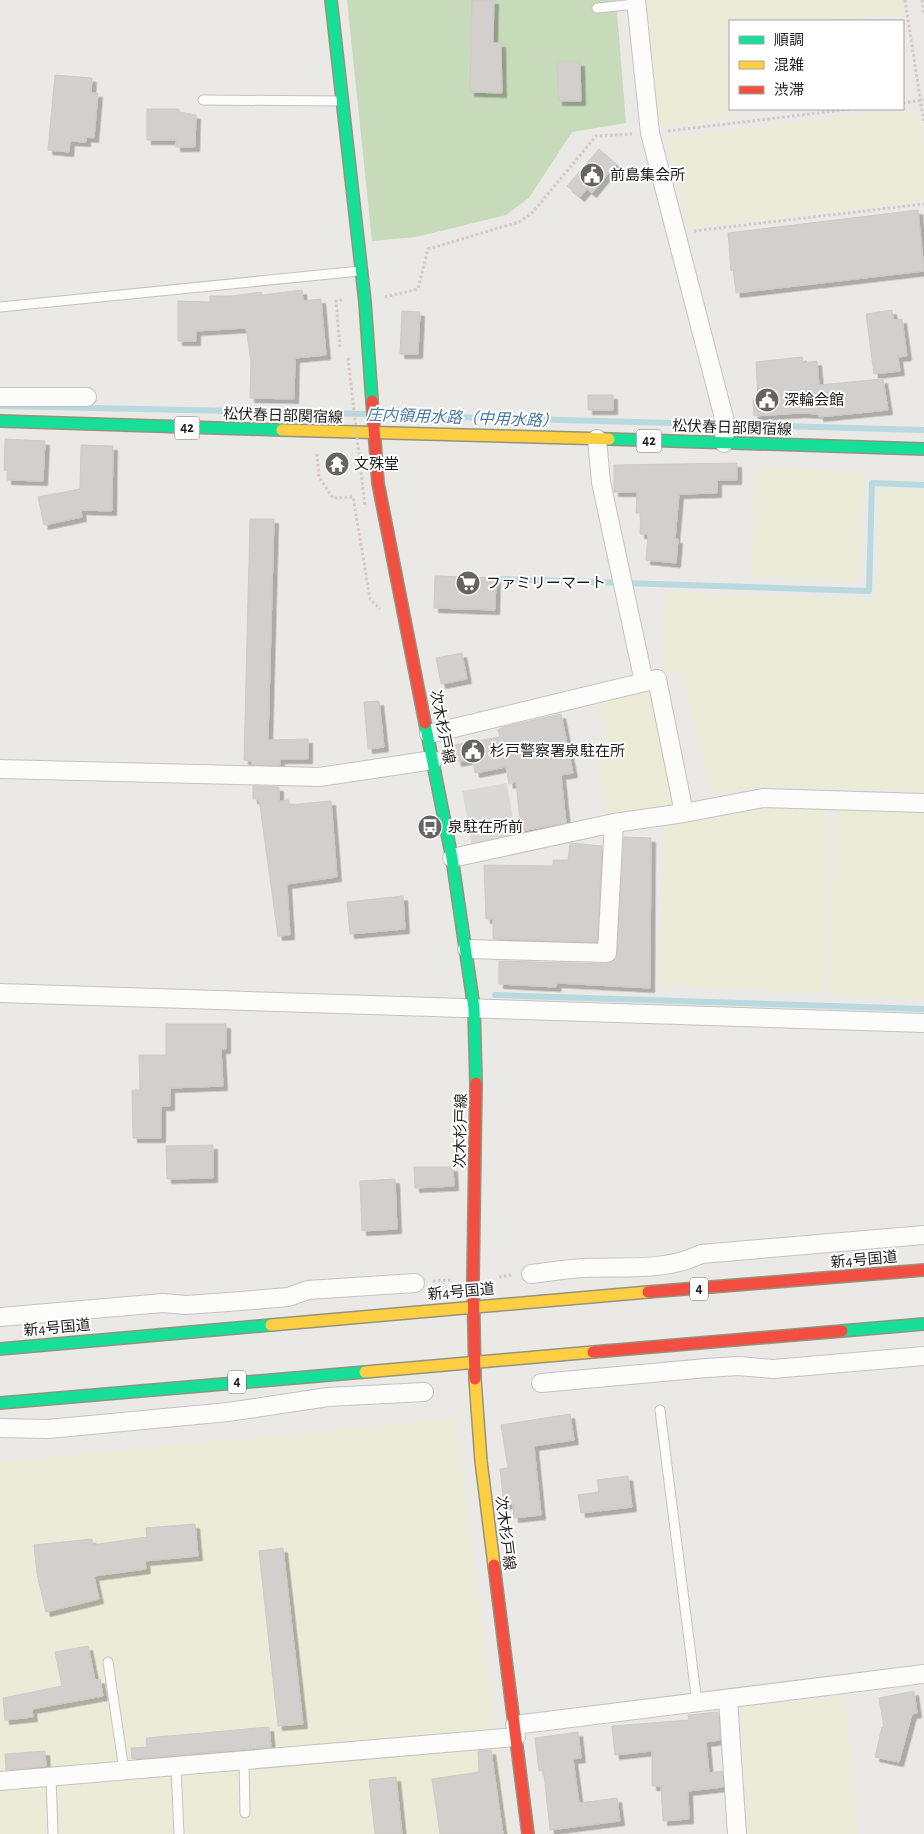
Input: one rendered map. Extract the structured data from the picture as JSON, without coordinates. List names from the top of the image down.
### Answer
{
  "streets": {
    "main road": [
      "松伏春日部関宿線",
      "42",
      "次木杉戸線",
      "新4号国道",
      "4"
    ]
  },
  "crossings": [
    ["松伏春日部関宿線", "次木杉戸線"],
    ["次木杉戸線", "新4号国道"],
    ["次木杉戸線", "4"]
  ],
  "water": ["庄内領用水路（中用水路）"],
  "places": {
    "public building": ["前島集会所", "深輪会館", "杉戸警察署泉駐在所"],
    "temple": ["文殊堂"],
    "supermarket": ["ファミリーマート"],
    "bus stop": ["泉駐在所前"]
  },
  "legend": ["順調", "混雑", "渋滞"]
}
